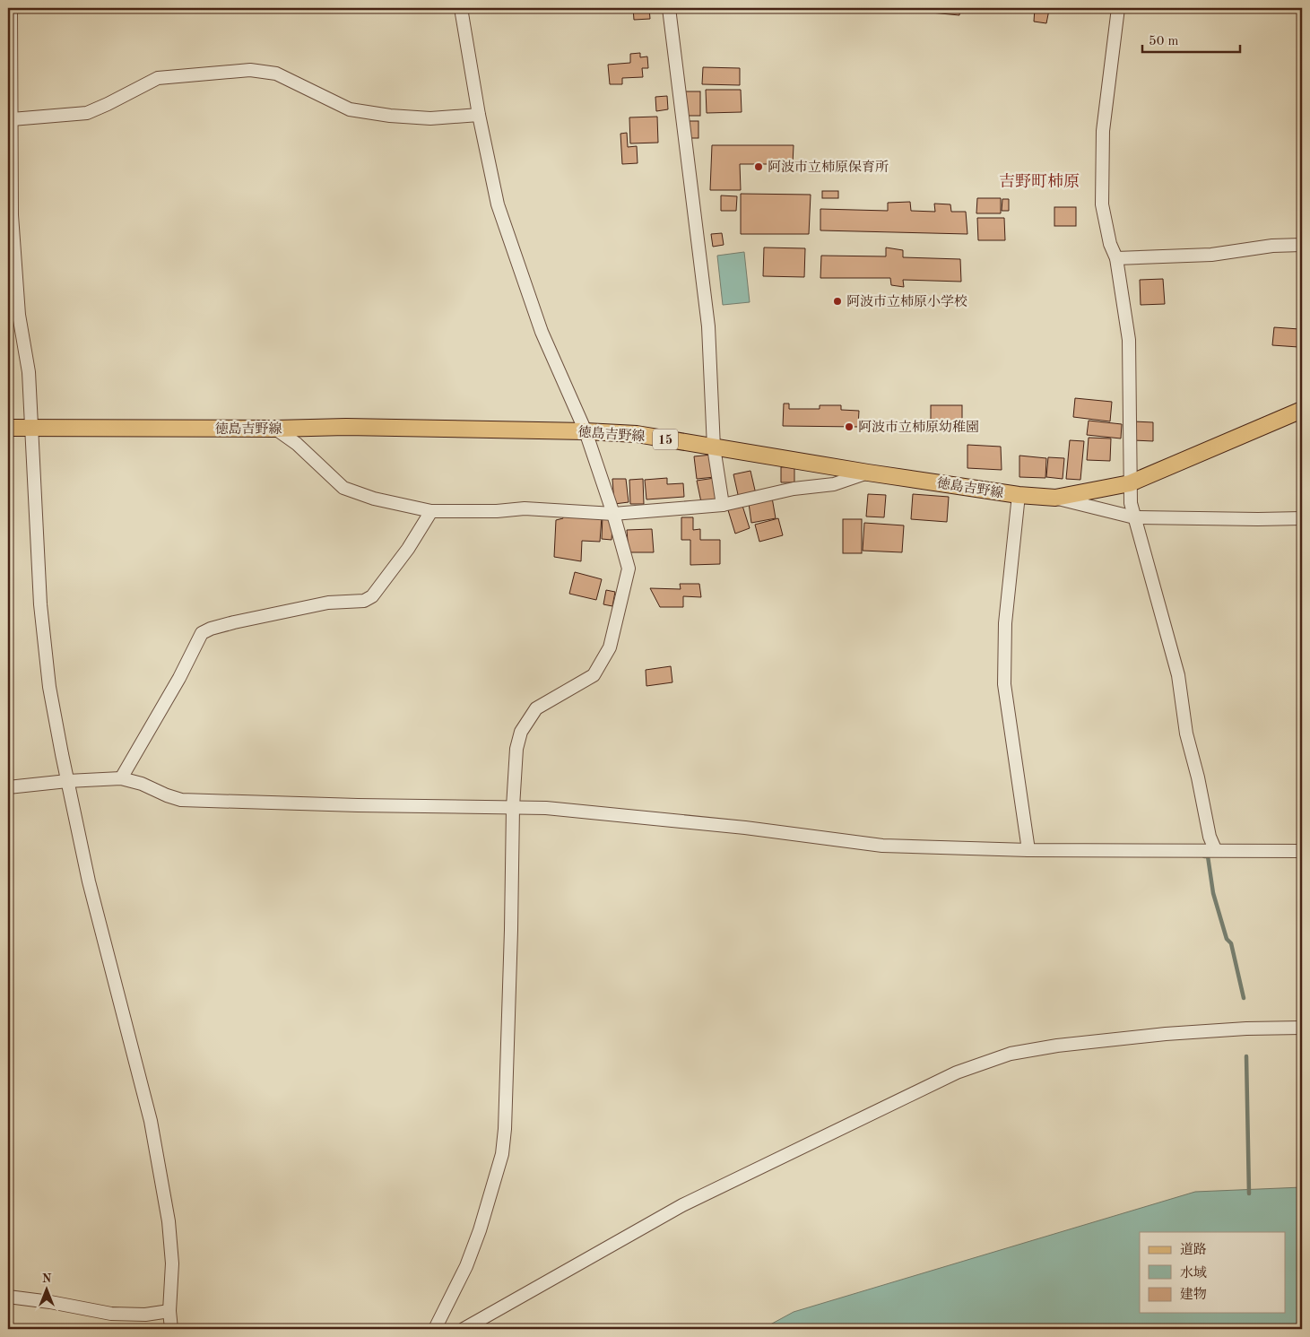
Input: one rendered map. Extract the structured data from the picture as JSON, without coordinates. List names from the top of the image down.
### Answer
{
  "streets": {
    "main road": ["徳島吉野線", "15"]
  },
  "districts": ["吉野町柿原"],
  "places": ["阿波市立柿原保育所", "阿波市立柿原小学校", "阿波市立柿原幼稚園"],
  "legend": ["道路", "水域", "建物"],
  "scale_bar": "50 m",
  "north": "top"
}
